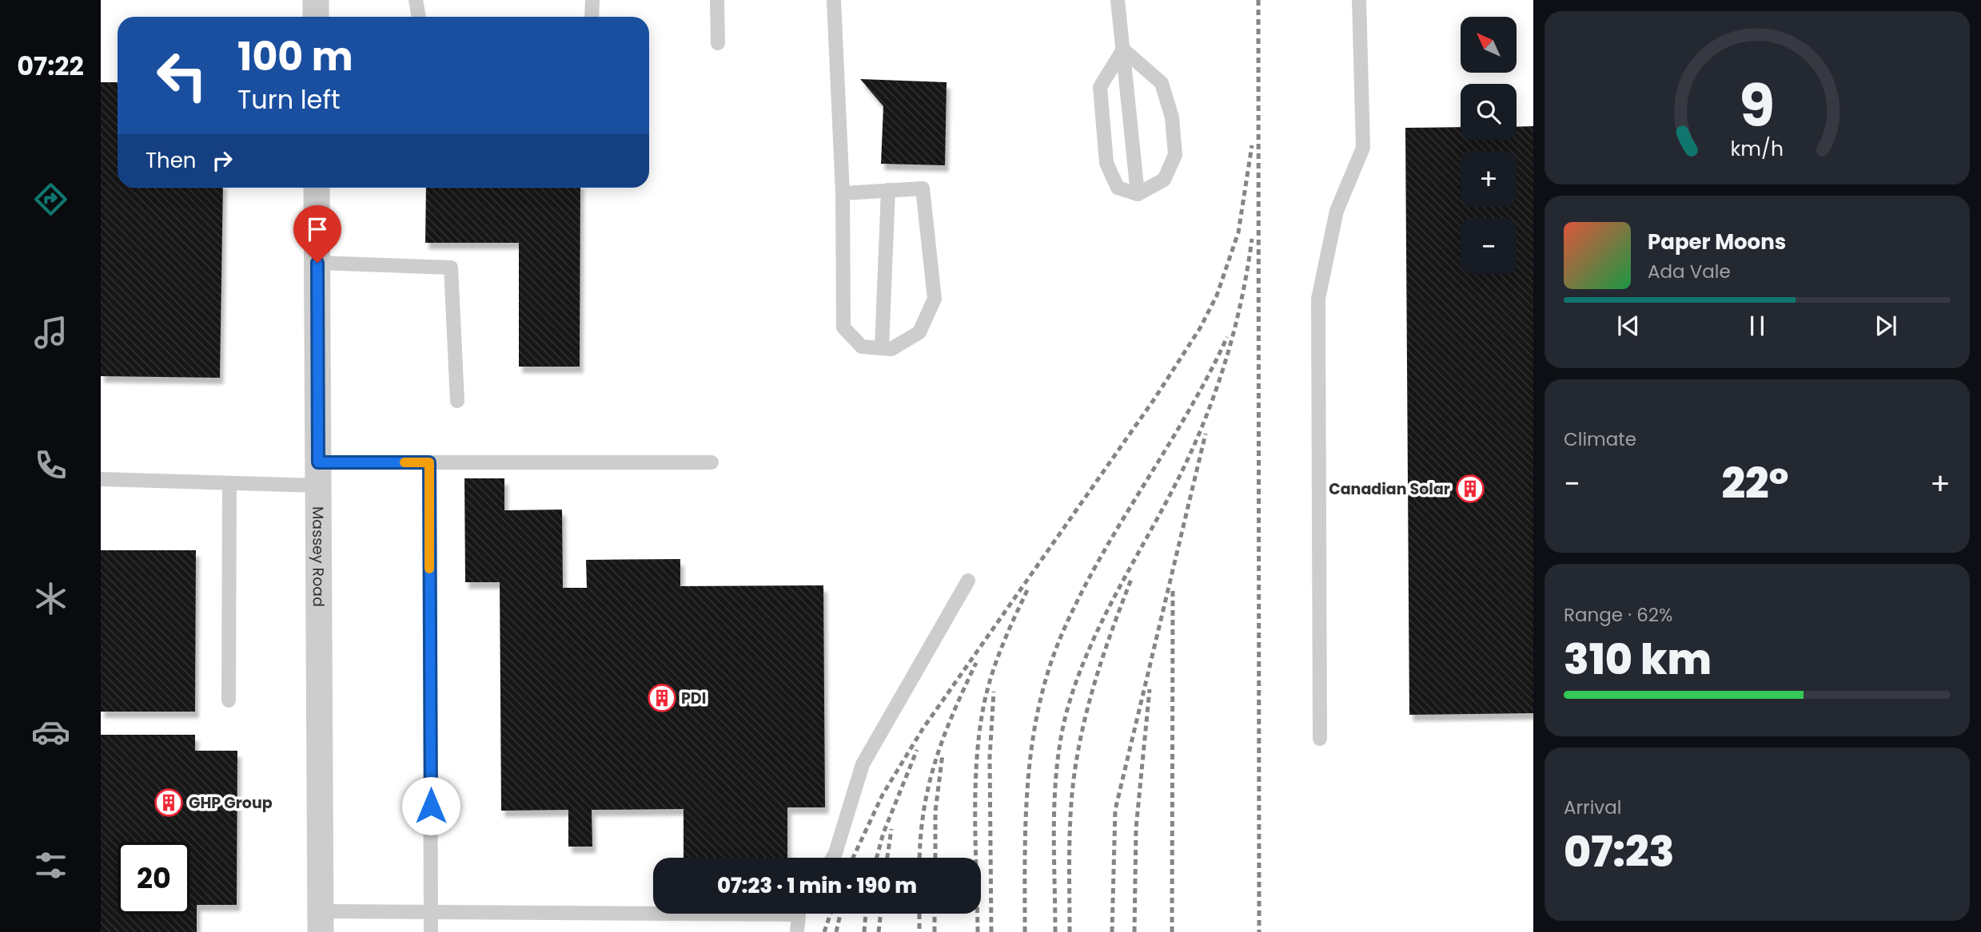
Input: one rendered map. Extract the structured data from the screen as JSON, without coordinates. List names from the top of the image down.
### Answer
{
  "streets": {
    "street": ["Massey Road"]
  },
  "places": {
    "building": ["Canadian Solar", "PDI", "GHP Group"]
  },
  "north": "top left",
  "page": {
    "tabs": "07:22",
    "map_buttons": ["+", "−"],
    "turn": ["100 m", "Turn left"],
    "then": "Then",
    "song": ["Paper Moons", "Ada Vale"],
    "tile": [
      "Climate",
      ["Range · 62%", "310 km"],
      ["Arrival", "07:23"]
    ],
    "heat": ["−", "22°", "+"],
    "limit": "20",
    "trip": "07:23 · 1 min · 190 m",
    "gauge": ["9", "km/h"]
  }
}
